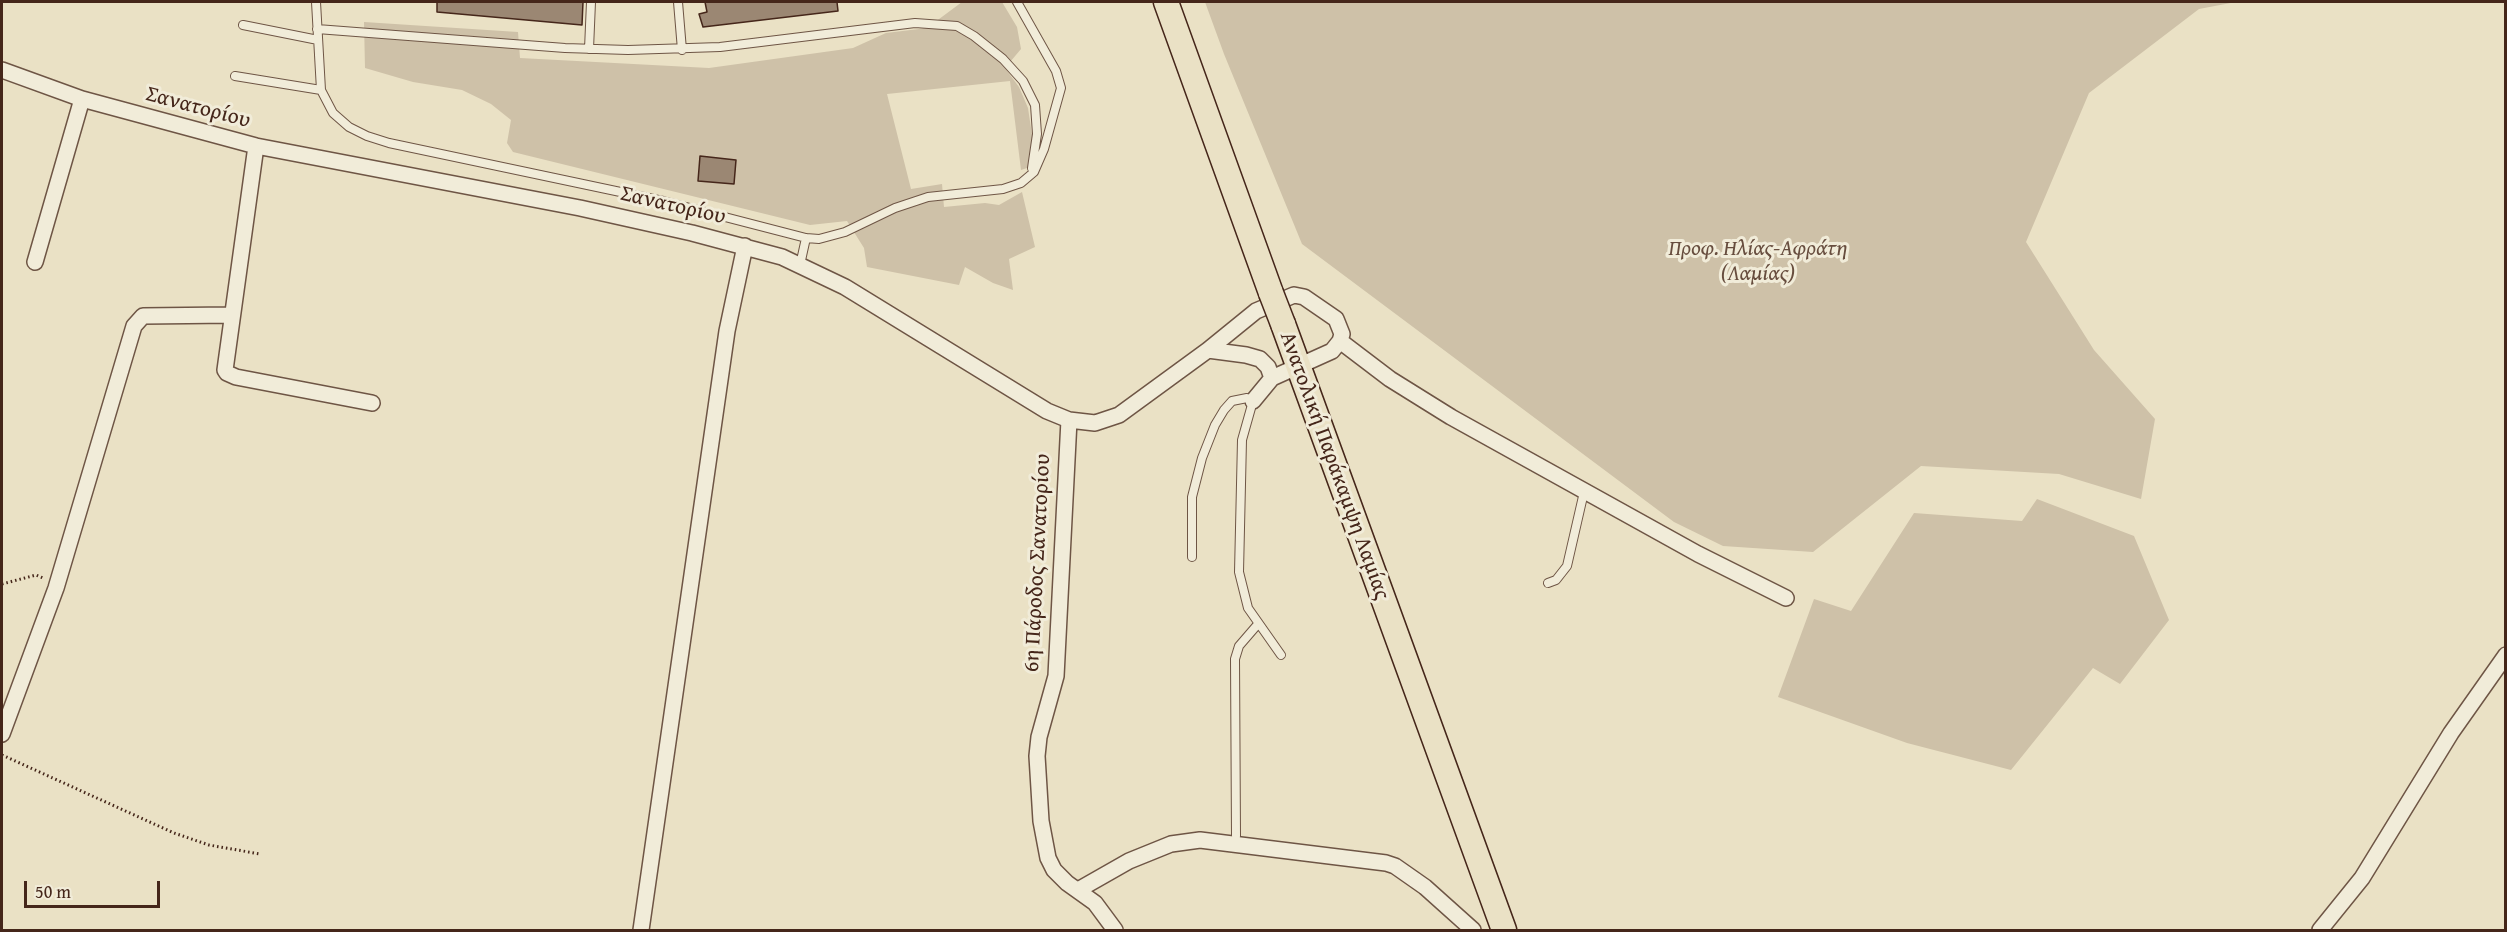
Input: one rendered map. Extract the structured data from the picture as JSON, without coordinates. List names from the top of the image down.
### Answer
{
  "streets": {
    "main road": ["Ανατολική Παράκαμψη Λαμίας"],
    "street": ["Σανατορίου", "6η Πάροδος Σανατορίου"]
  },
  "crossings": [
    ["Σανατορίου", "6η Πάροδος Σανατορίου"]
  ],
  "parks": ["Προφ. Ηλίας-Αφράτη (Λαμίας)"],
  "scale_bar": "50 m"
}
